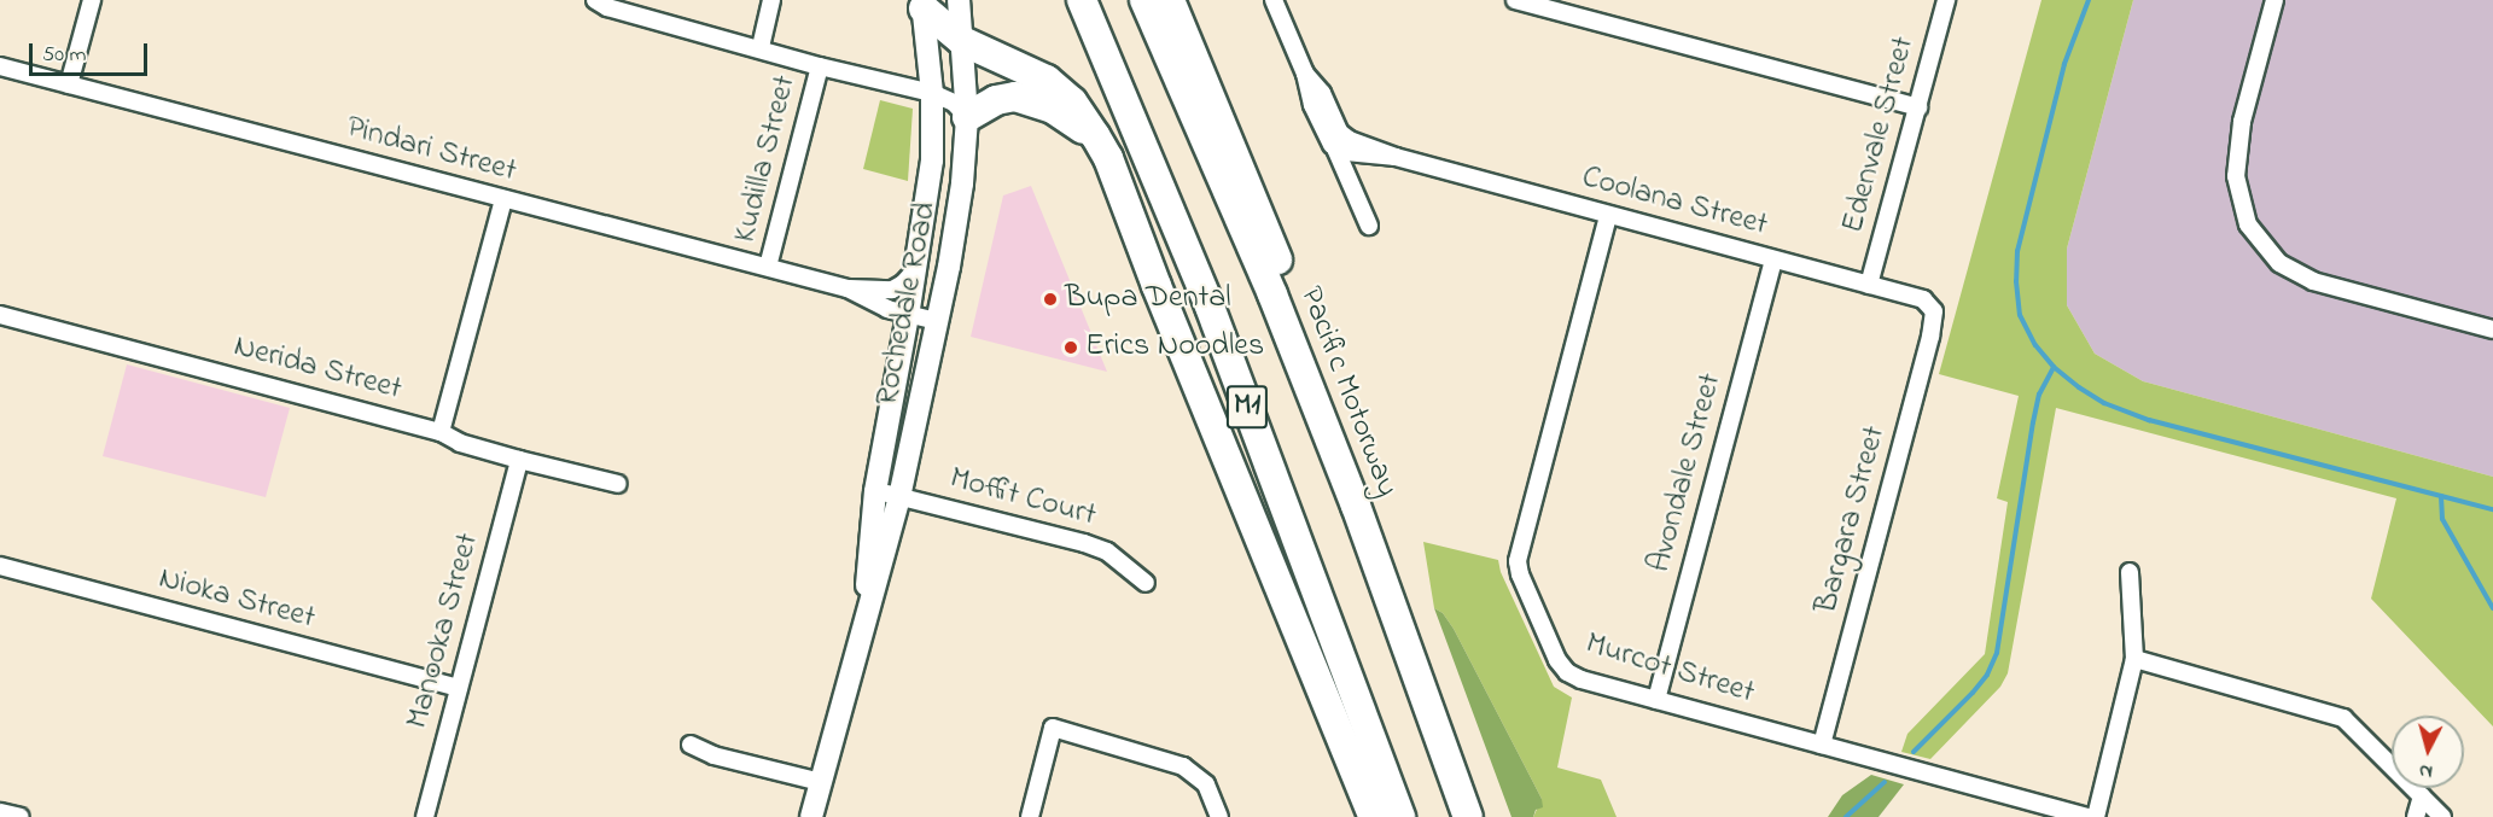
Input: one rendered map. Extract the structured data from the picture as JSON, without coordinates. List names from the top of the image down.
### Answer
{
  "streets": {
    "highway": ["Pacific Motorway", "M1"],
    "main road": ["Rochedale Road"],
    "street": [
      "Edenvale Street",
      "Pindari Street",
      "Kudilla Street",
      "Coolana Street",
      "Nerida Street",
      "Avondale Street",
      "Moffit Court",
      "Bargara Street",
      "Nioka Street",
      "Manooka Street",
      "Murcot Street"
    ]
  },
  "crossings": [
    ["Edenvale Street", "Coolana Street"],
    ["Pindari Street", "Kudilla Street"],
    ["Pindari Street", "Rochedale Road"],
    ["Coolana Street", "Avondale Street"],
    ["Coolana Street", "Bargara Street"],
    ["Coolana Street", "Murcot Street"],
    ["Rochedale Road", "Moffit Court"],
    ["Nerida Street", "Manooka Street"],
    ["Avondale Street", "Murcot Street"],
    ["Bargara Street", "Murcot Street"],
    ["Nioka Street", "Manooka Street"]
  ],
  "places": ["Bupa Dental", "Erics Noodles"],
  "scale_bar": "50 m",
  "north": "bottom"
}
